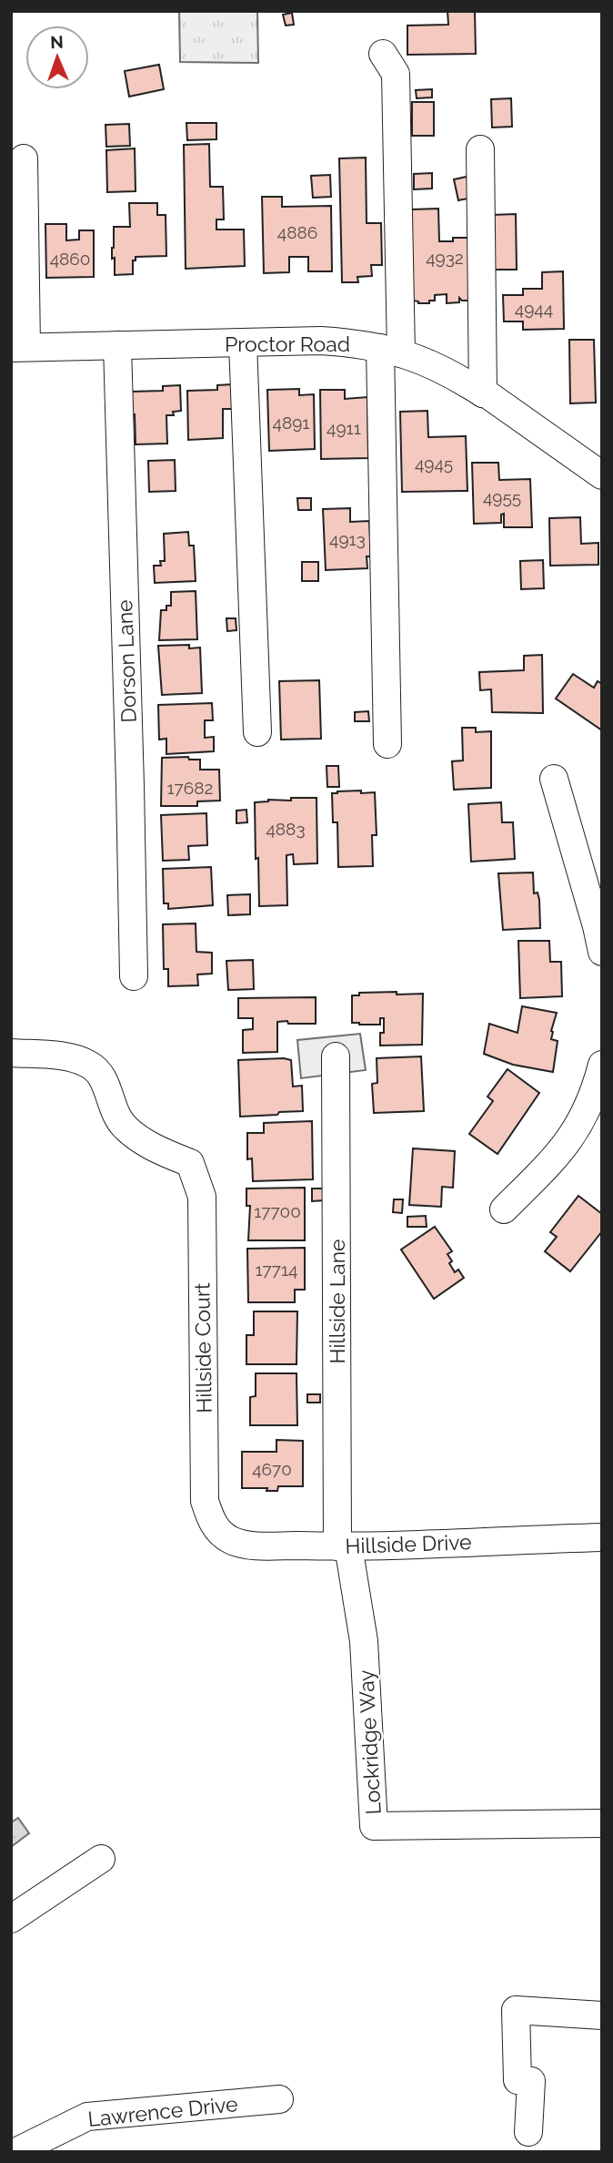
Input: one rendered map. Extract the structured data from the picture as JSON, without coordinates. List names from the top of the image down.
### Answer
{
  "streets": {
    "street": [
      "Proctor Road",
      "Dorson Lane",
      "Hillside Lane",
      "Hillside Court",
      "Hillside Drive",
      "Lockridge Way",
      "Lawrence Drive"
    ]
  },
  "crossings": [
    ["Proctor Road", "Dorson Lane"],
    ["Hillside Lane", "Hillside Drive"],
    ["Hillside Lane", "Lockridge Way"],
    ["Hillside Court", "Hillside Drive"],
    ["Hillside Drive", "Lockridge Way"]
  ],
  "house_numbers": [
    "4886",
    "4932",
    "4860",
    "4944",
    "4891",
    "4911",
    "4945",
    "4955",
    "4913",
    "17682",
    "4883",
    "17700",
    "17714",
    "4670"
  ],
  "north": "top"
}
